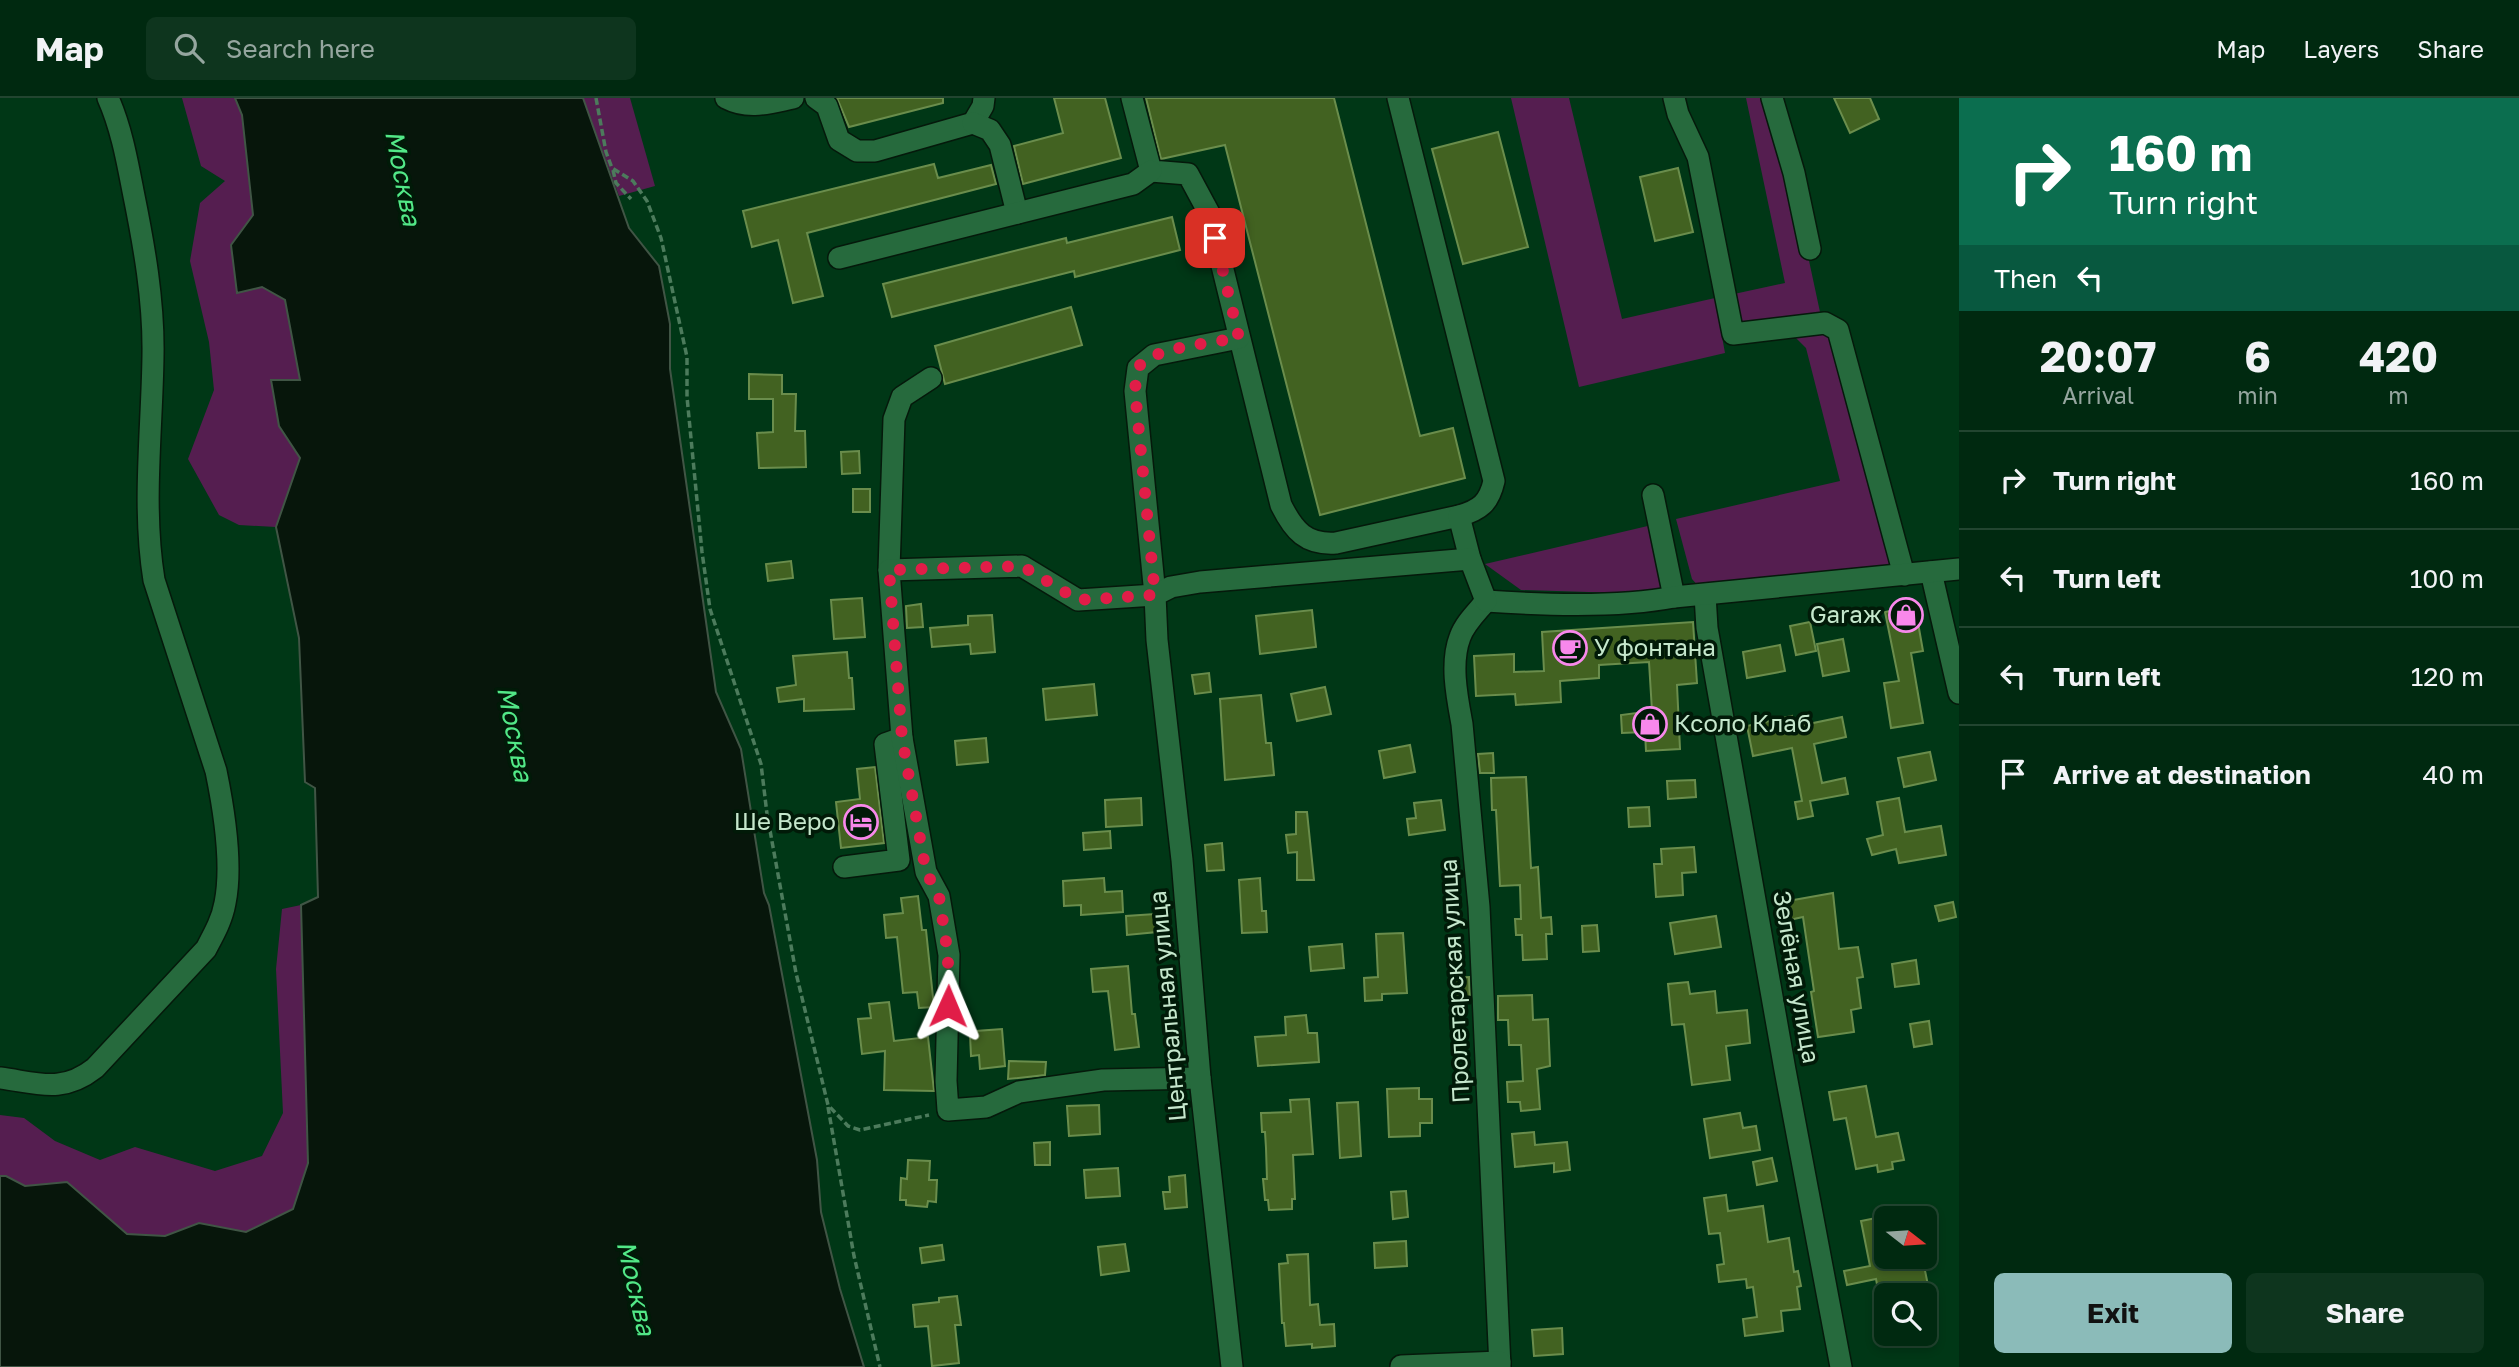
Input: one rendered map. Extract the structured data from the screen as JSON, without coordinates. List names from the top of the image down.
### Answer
{
  "streets": {
    "street": ["Зелёная улица", "Пролетарская улица", "Центральная улица"]
  },
  "water": ["Москва"],
  "places": {
    "shop": ["Garaж", "Ксоло Клаб"],
    "cafe": ["У фонтана"],
    "hotel": ["Ше Веро"]
  },
  "north": "right",
  "page": {
    "header": "Map",
    "search": "Search here",
    "nav": ["Map", "Layers", "Share"],
    "turn": ["160 m", "Turn right"],
    "then": "Then",
    "eta": [
      "20:07",
      "Arrival",
      "6",
      "min",
      "420",
      "m"
    ],
    "list": [
      {
        "name": "Turn right",
        "value": "160 m"
      },
      {
        "name": "Turn left",
        "value": "100 m"
      },
      {
        "name": "Turn left",
        "value": "120 m"
      },
      {
        "name": "Arrive at destination",
        "value": "40 m"
      }
    ],
    "buttons": ["Exit", "Share"]
  }
}
